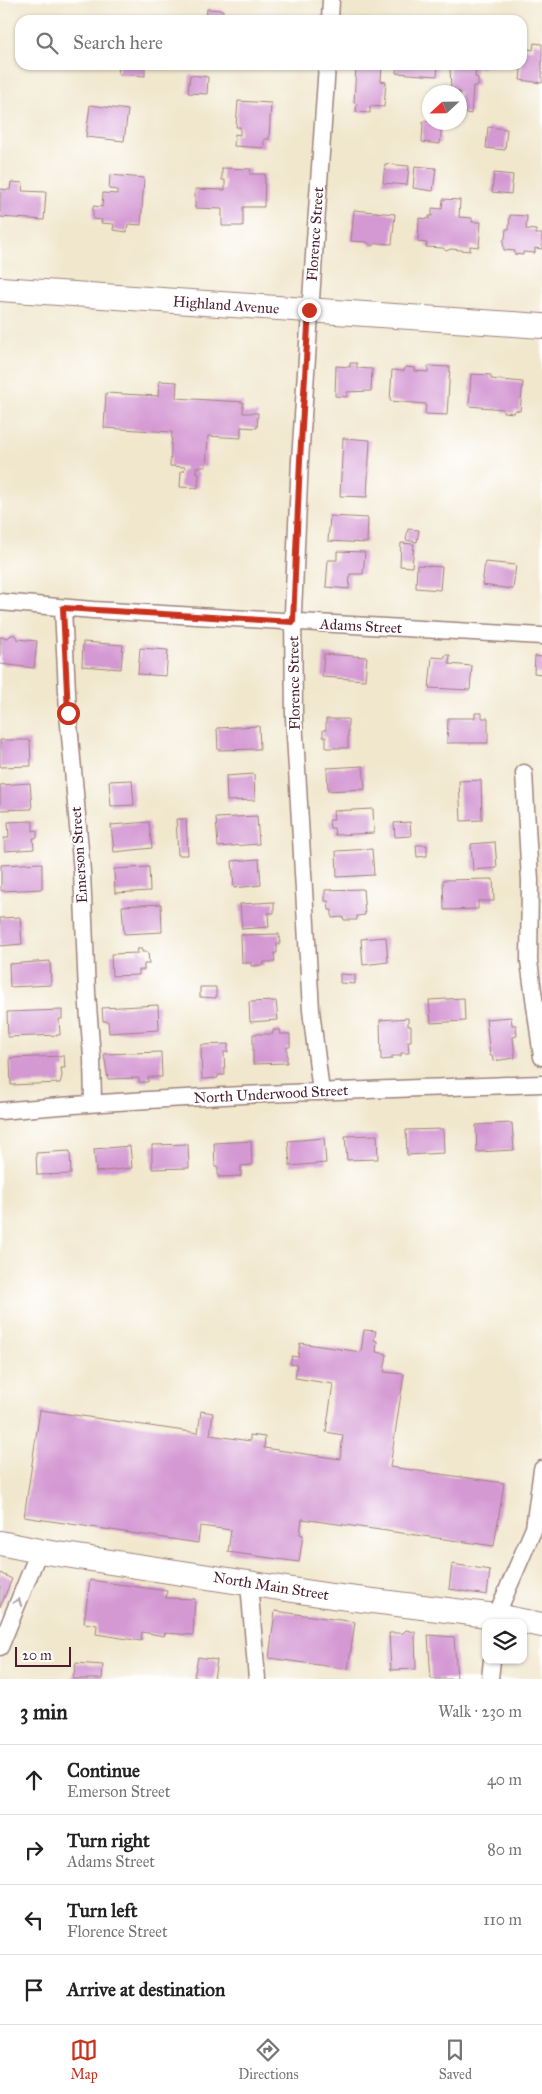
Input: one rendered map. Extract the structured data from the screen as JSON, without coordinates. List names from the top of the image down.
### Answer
{
  "streets": {
    "main road": ["Highland Avenue", "North Main Street"],
    "street": [
      "Florence Street",
      "Adams Street",
      "Emerson Street",
      "North Underwood Street"
    ]
  },
  "crossings": [
    ["Florence Street", "Highland Avenue"],
    ["Florence Street", "Adams Street"],
    ["Florence Street", "North Underwood Street"],
    ["Adams Street", "Emerson Street"],
    ["Emerson Street", "North Underwood Street"]
  ],
  "scale_bar": "20 m",
  "north": "left",
  "page": {
    "search": "Search here",
    "scale": "20 m",
    "heading": ["3 min", "Walk · 230 m"],
    "list": [
      ["Continue", "Emerson Street", "40 m"],
      ["Turn right", "Adams Street", "80 m"],
      ["Turn left", "Florence Street", "110 m"],
      "Arrive at destination"
    ],
    "nav": ["Map", "Directions", "Saved"]
  }
}
